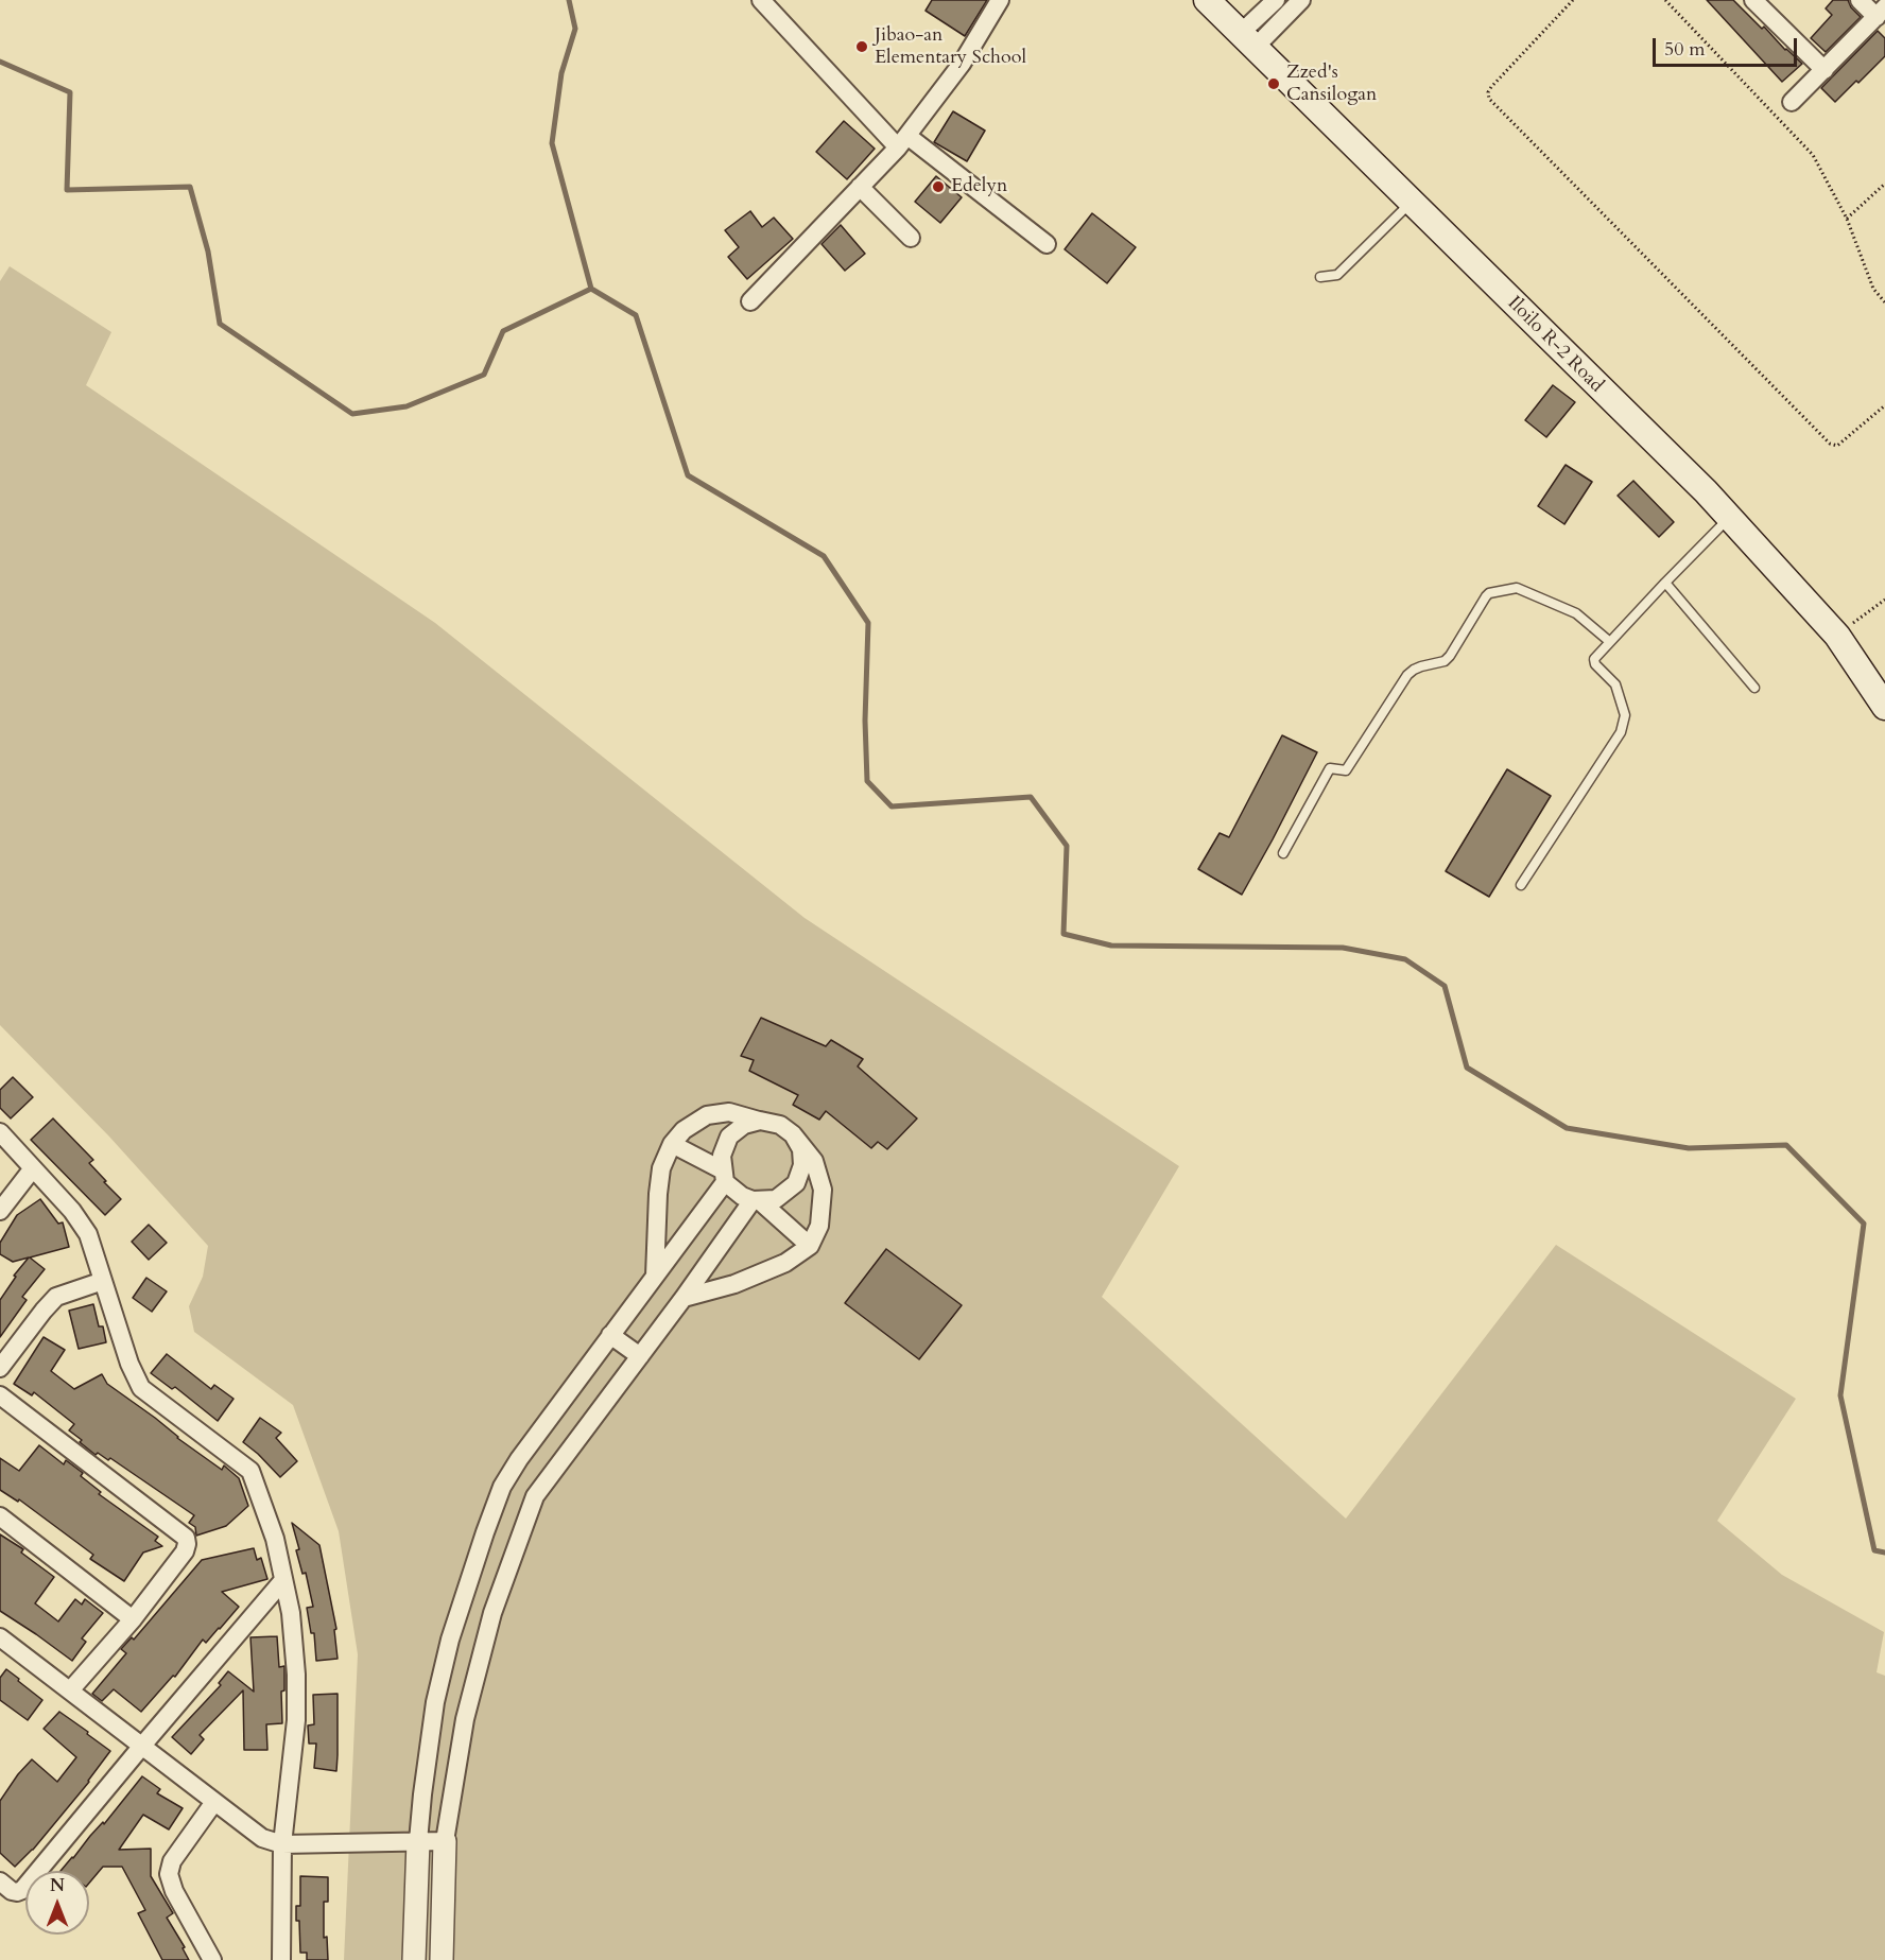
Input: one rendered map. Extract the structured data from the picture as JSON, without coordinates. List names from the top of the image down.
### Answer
{
  "streets": {
    "main road": ["Iloilo R-2 Road"]
  },
  "places": ["Jibao-an Elementary School", "Zzed's Cansilogan", "Edelyn"],
  "scale_bar": "50 m",
  "north": "top"
}
